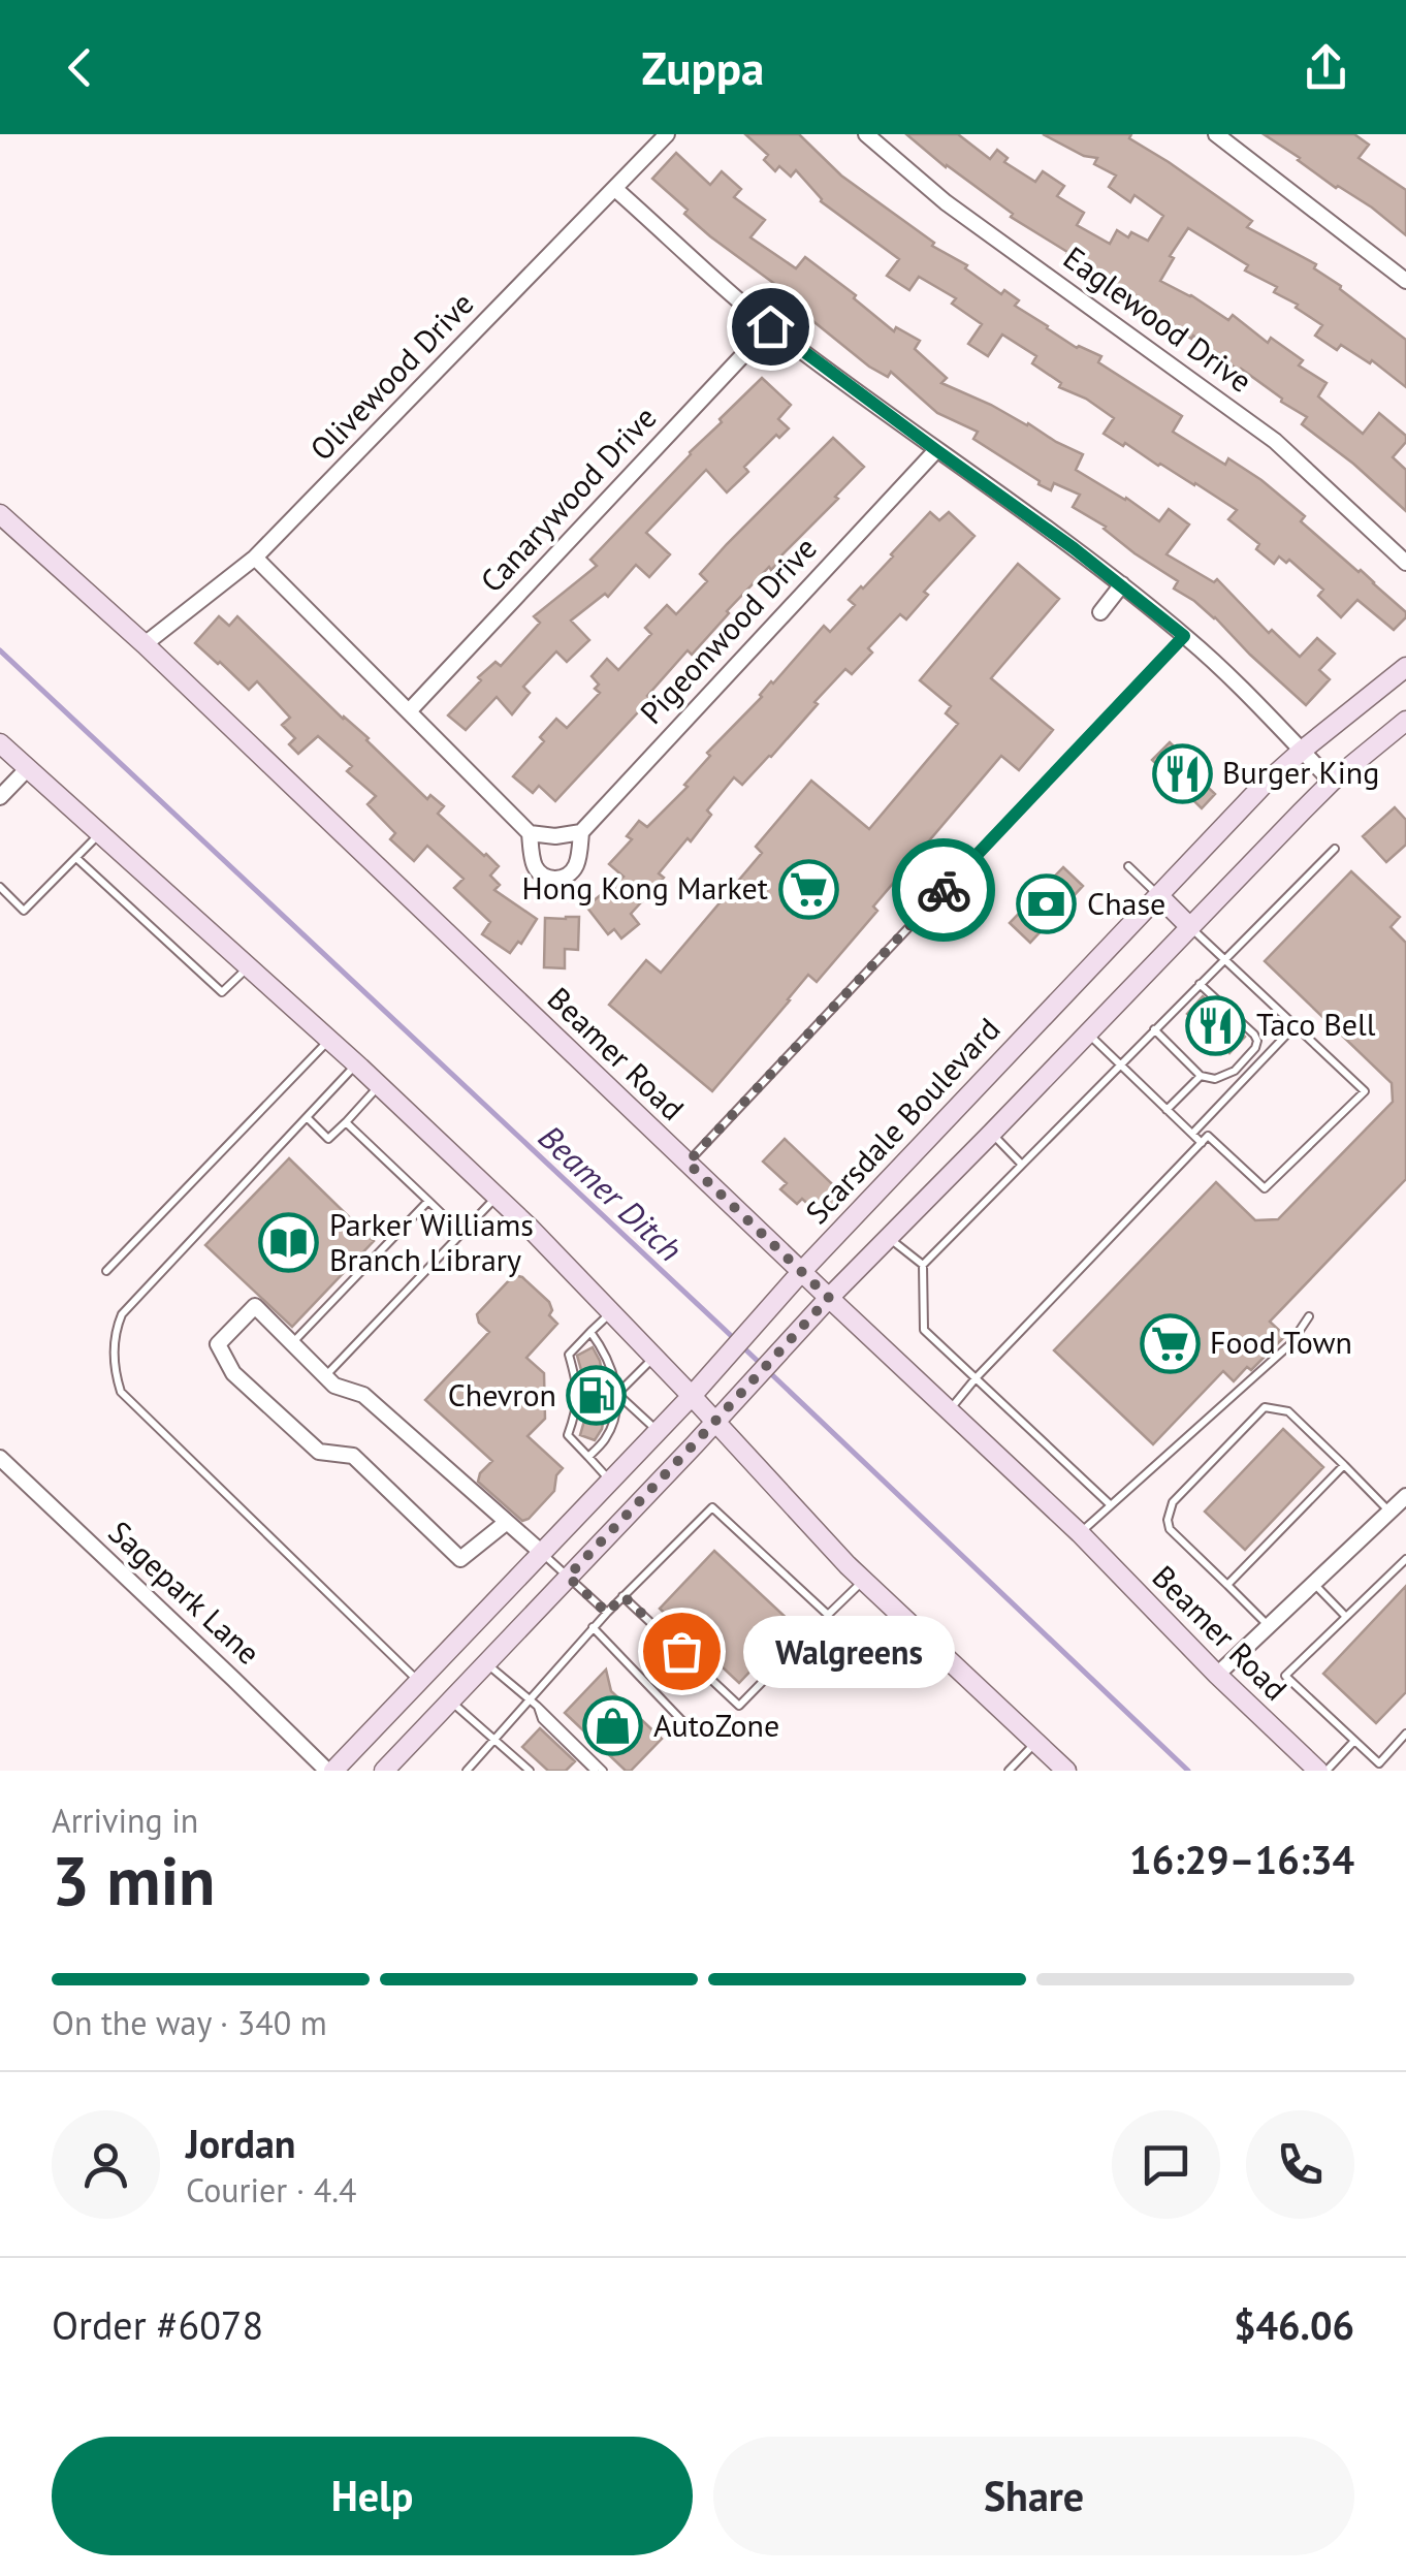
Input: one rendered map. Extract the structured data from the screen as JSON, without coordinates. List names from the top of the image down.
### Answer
{
  "streets": {
    "main road": ["Beamer Road", "Scarsdale Boulevard"],
    "street": [
      "Eaglewood Drive",
      "Olivewood Drive",
      "Canarywood Drive",
      "Pigeonwood Drive",
      "Sagepark Lane"
    ]
  },
  "crossings": [
    ["Olivewood Drive", "Beamer Road"],
    ["Beamer Road", "Scarsdale Boulevard"],
    ["Scarsdale Boulevard", "Sagepark Lane"]
  ],
  "water": ["Beamer Ditch"],
  "places": {
    "restaurant": ["Burger King", "Taco Bell"],
    "supermarket": ["Hong Kong Market", "Food Town"],
    "bank": ["Chase"],
    "library": ["Parker Williams Branch Library"],
    "fuel station": ["Chevron"],
    "other": ["Walgreens"],
    "shop": ["AutoZone"]
  },
  "page": {
    "header": "Zuppa",
    "bubble": "Walgreens",
    "heading": ["3 min", "Arriving in", "16:29–16:34"],
    "panel": [
      "Jordan",
      "Courier · 4.4",
      "Order #6078",
      "$46.06"
    ],
    "bar": "On the way · 340 m",
    "buttons": ["Help", "Share"]
  }
}
